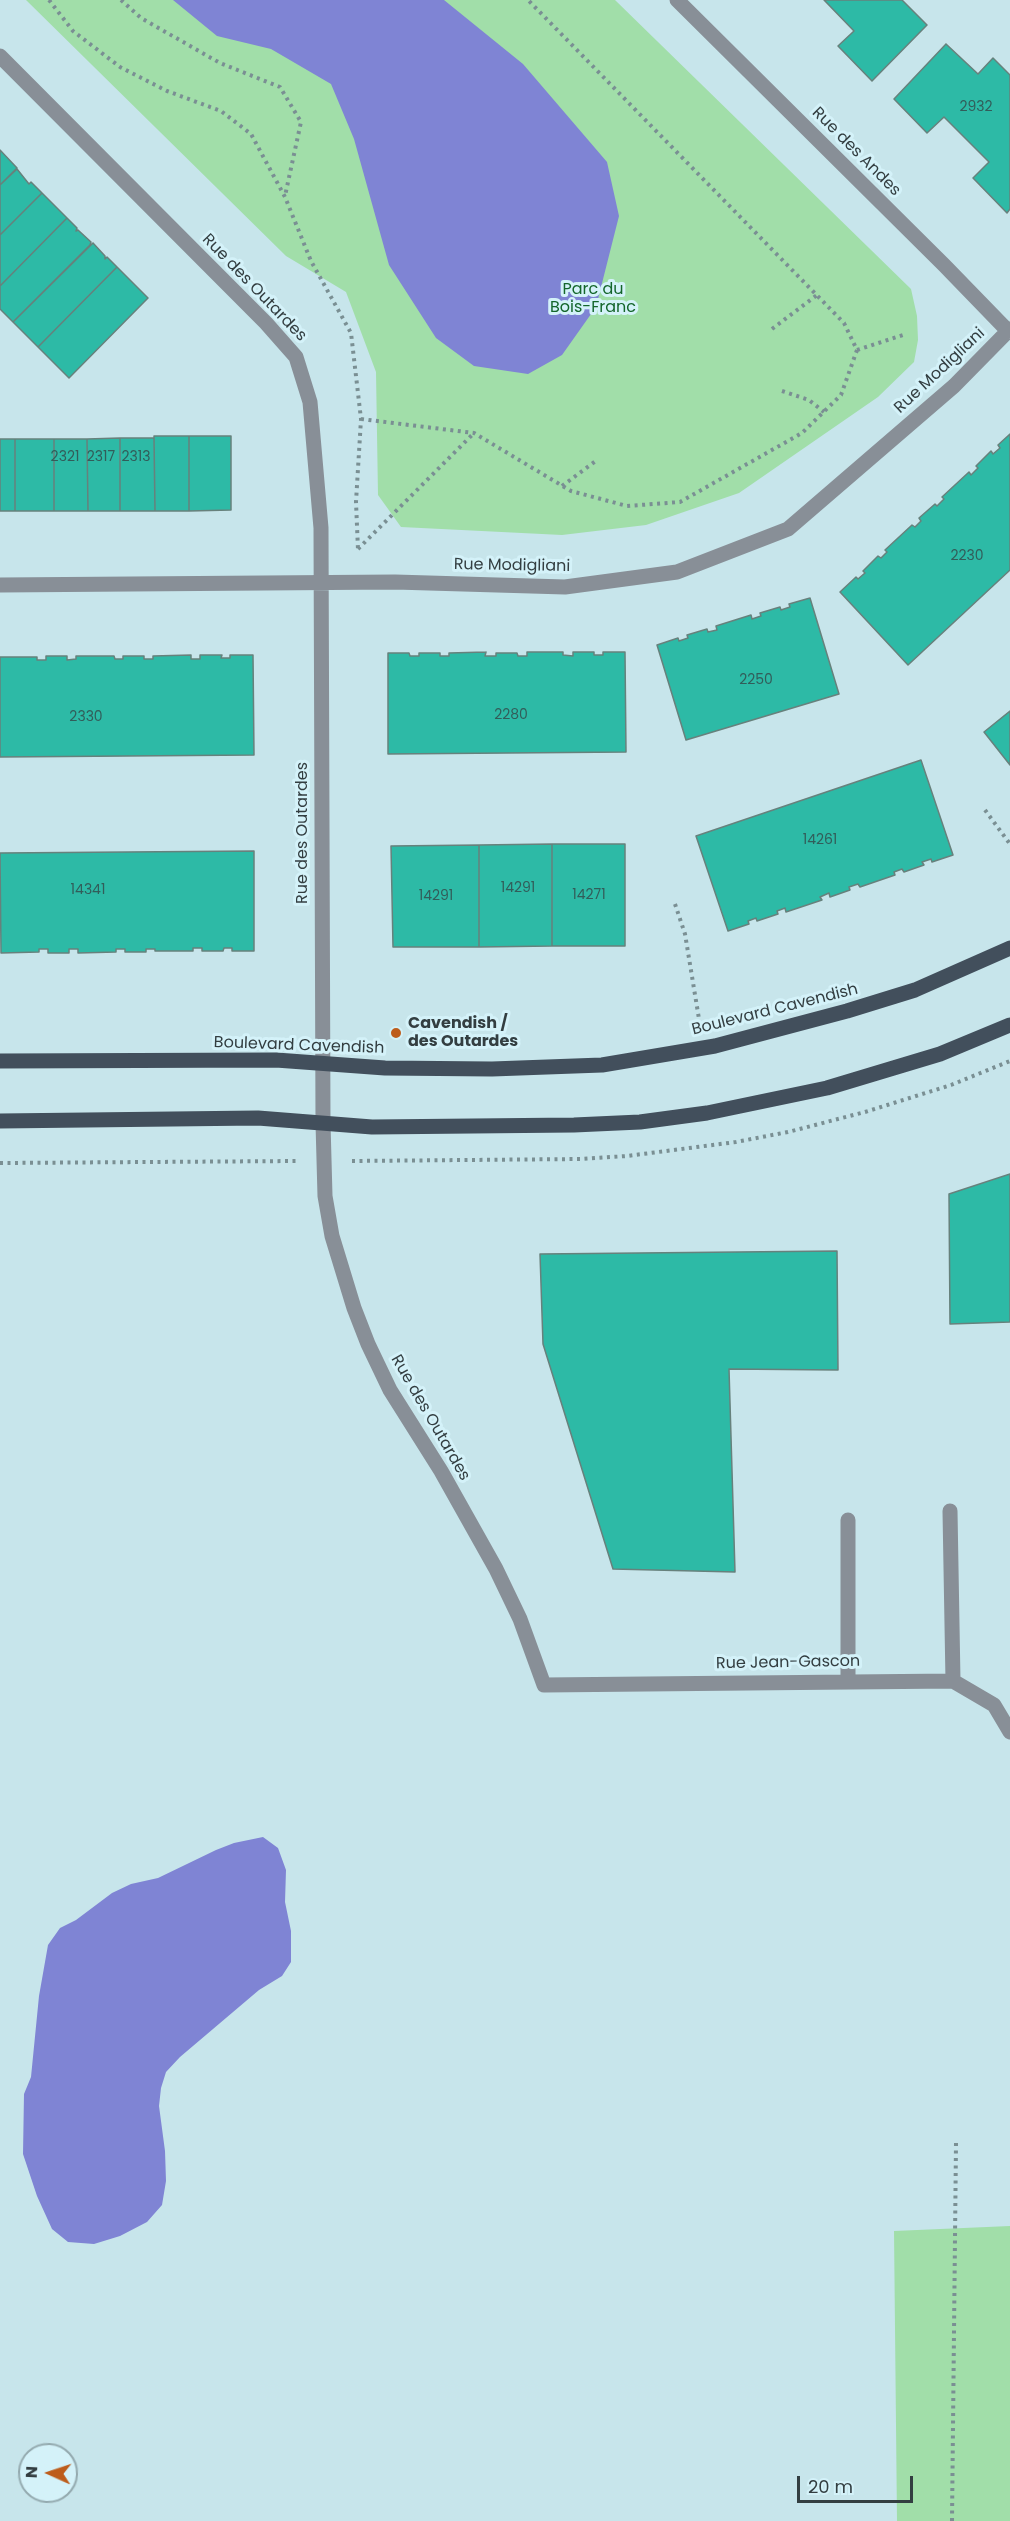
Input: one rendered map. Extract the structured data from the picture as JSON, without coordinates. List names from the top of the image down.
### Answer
{
  "streets": {
    "main road": ["Boulevard Cavendish"],
    "street": [
      "Rue des Andes",
      "Rue des Outardes",
      "Rue Modigliani",
      "Rue Jean-Gascon"
    ]
  },
  "crossings": [
    ["Rue des Andes", "Rue Modigliani"],
    ["Rue des Outardes", "Rue Modigliani"],
    ["Rue des Outardes", "Boulevard Cavendish"],
    ["Rue des Outardes", "Rue Jean-Gascon"]
  ],
  "parks": ["Parc du Bois-Franc"],
  "places": ["Cavendish / des Outardes"],
  "house_numbers": [
    "2932",
    "2321",
    "2317",
    "2313",
    "2230",
    "2250",
    "2280",
    "2330",
    "14261",
    "14291",
    "14341",
    "14271",
    "14291"
  ],
  "scale_bar": "20 m",
  "north": "left"
}
